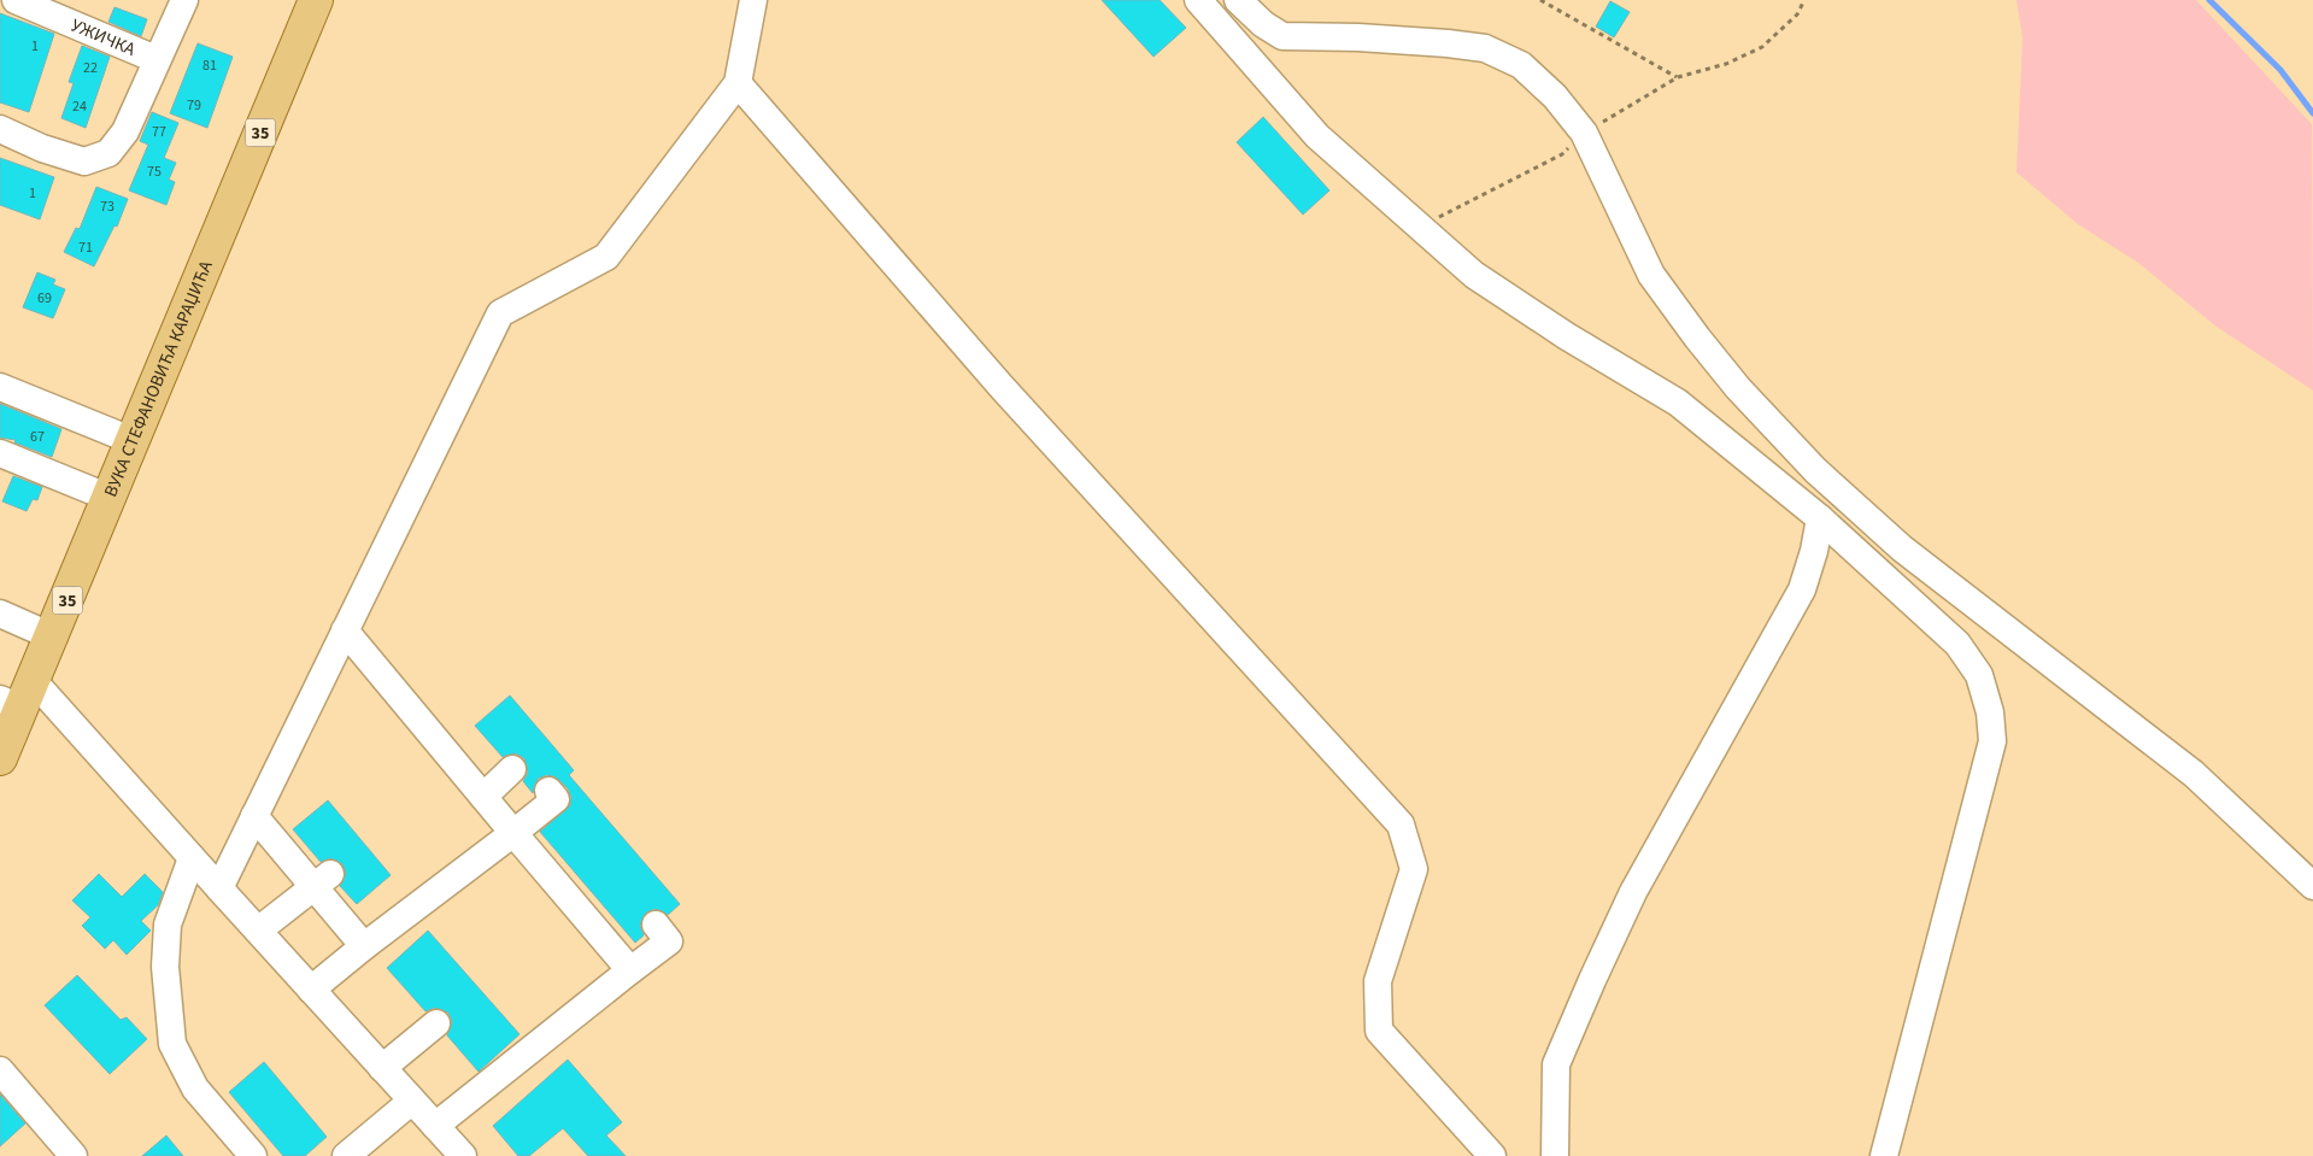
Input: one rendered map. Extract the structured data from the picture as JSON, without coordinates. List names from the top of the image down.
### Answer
{
  "streets": {
    "main road": ["35", "ВУКА СТЕФАНОВИЋА КАРАЏИЋА"],
    "street": ["УЖИЧКА"]
  },
  "house_numbers": [
    "1",
    "81",
    "22",
    "79",
    "24",
    "77",
    "75",
    "1",
    "73",
    "71",
    "69",
    "67"
  ]
}
